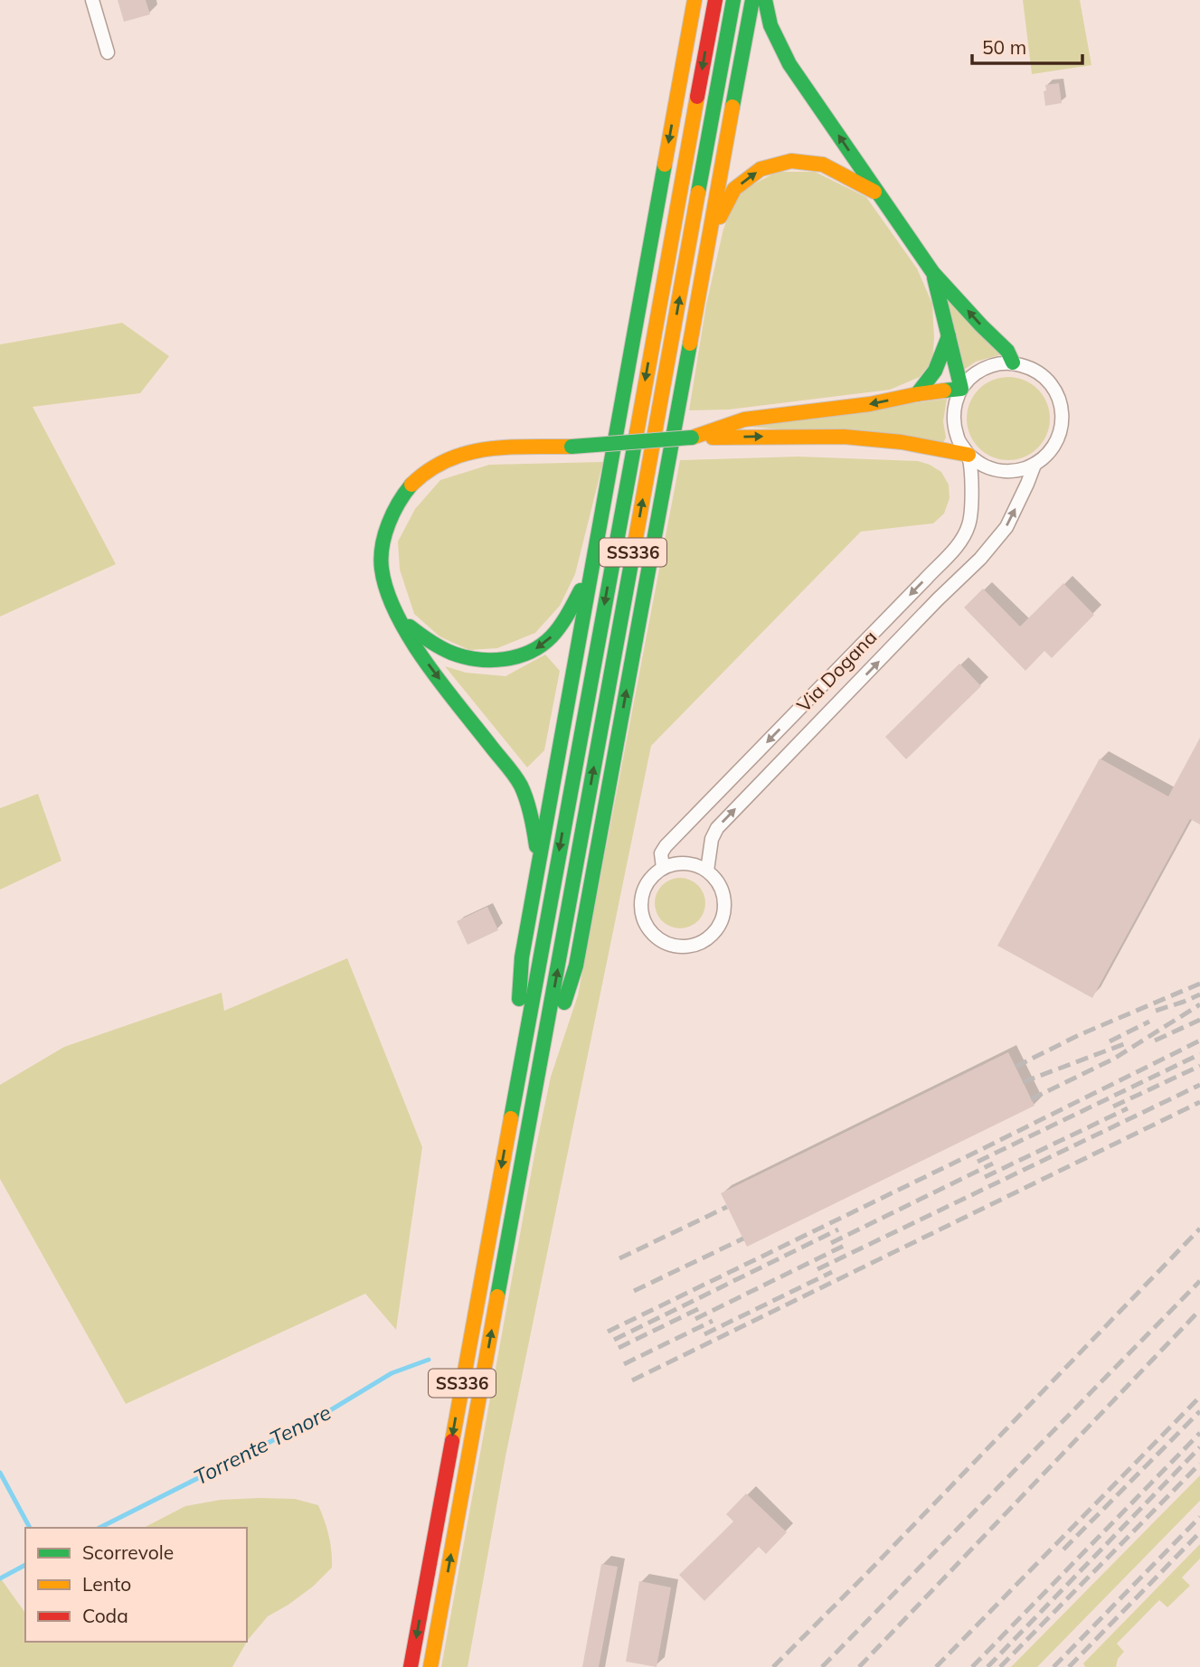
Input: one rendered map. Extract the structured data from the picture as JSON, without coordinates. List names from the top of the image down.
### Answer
{
  "streets": {
    "highway": ["SS336"],
    "street": ["Via Dogana"]
  },
  "water": ["Torrente Tenore"],
  "legend": ["Scorrevole", "Lento", "Coda"],
  "scale_bar": "50 m"
}
